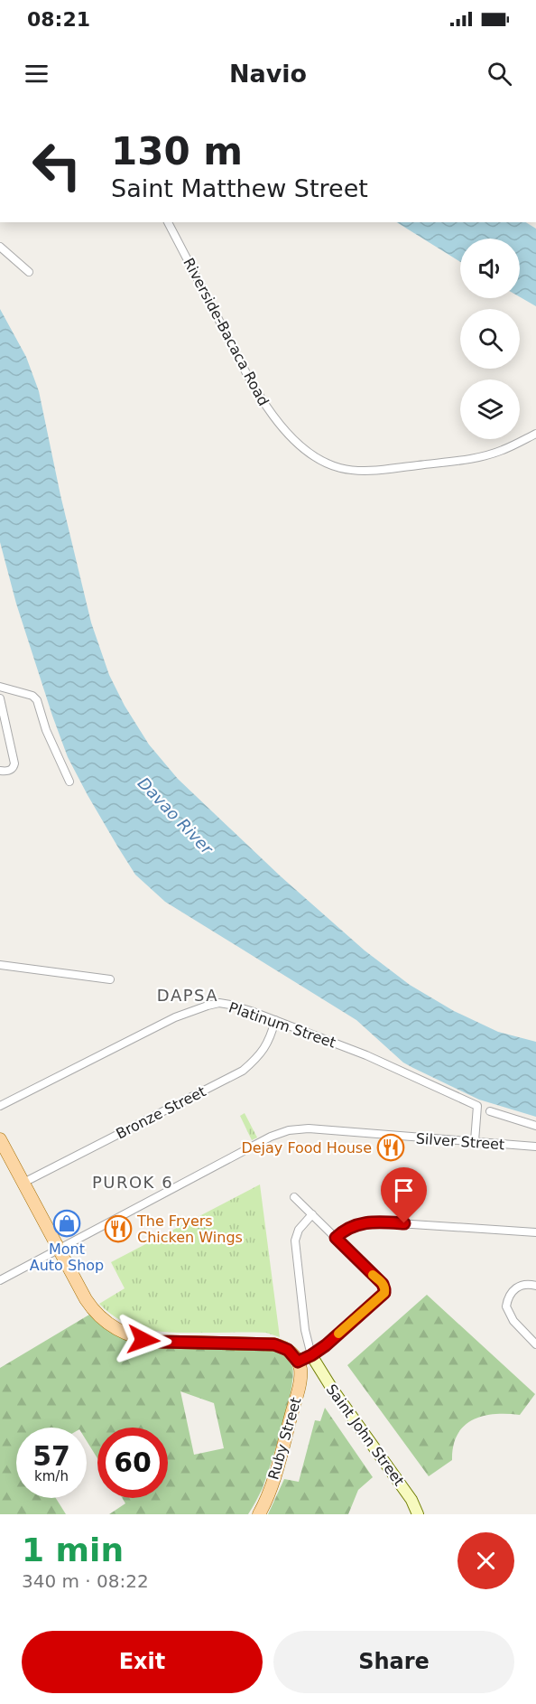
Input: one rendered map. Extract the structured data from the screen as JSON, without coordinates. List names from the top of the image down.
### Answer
{
  "streets": {
    "main road": ["Ruby Street"],
    "street": [
      "Riverside-Bacaca Road",
      "Platinum Street",
      "Bronze Street",
      "Silver Street",
      "Saint John Street"
    ]
  },
  "crossings": [
    ["Platinum Street", "Bronze Street"],
    ["Platinum Street", "Silver Street"]
  ],
  "districts": ["DAPSA", "PUROK 6"],
  "water": ["Davao River"],
  "places": {
    "restaurant": ["Dejay Food House", "The Fryers Chicken Wings"],
    "shop": ["Mont Auto Shop"]
  },
  "page": {
    "status": "08:21",
    "header": "Navio",
    "turn": ["130 m", "Saint Matthew Street"],
    "speed": "57 km/h",
    "limit": "60",
    "heading": ["1 min", "340 m · 08:22"],
    "buttons": ["Exit", "Share"]
  }
}
